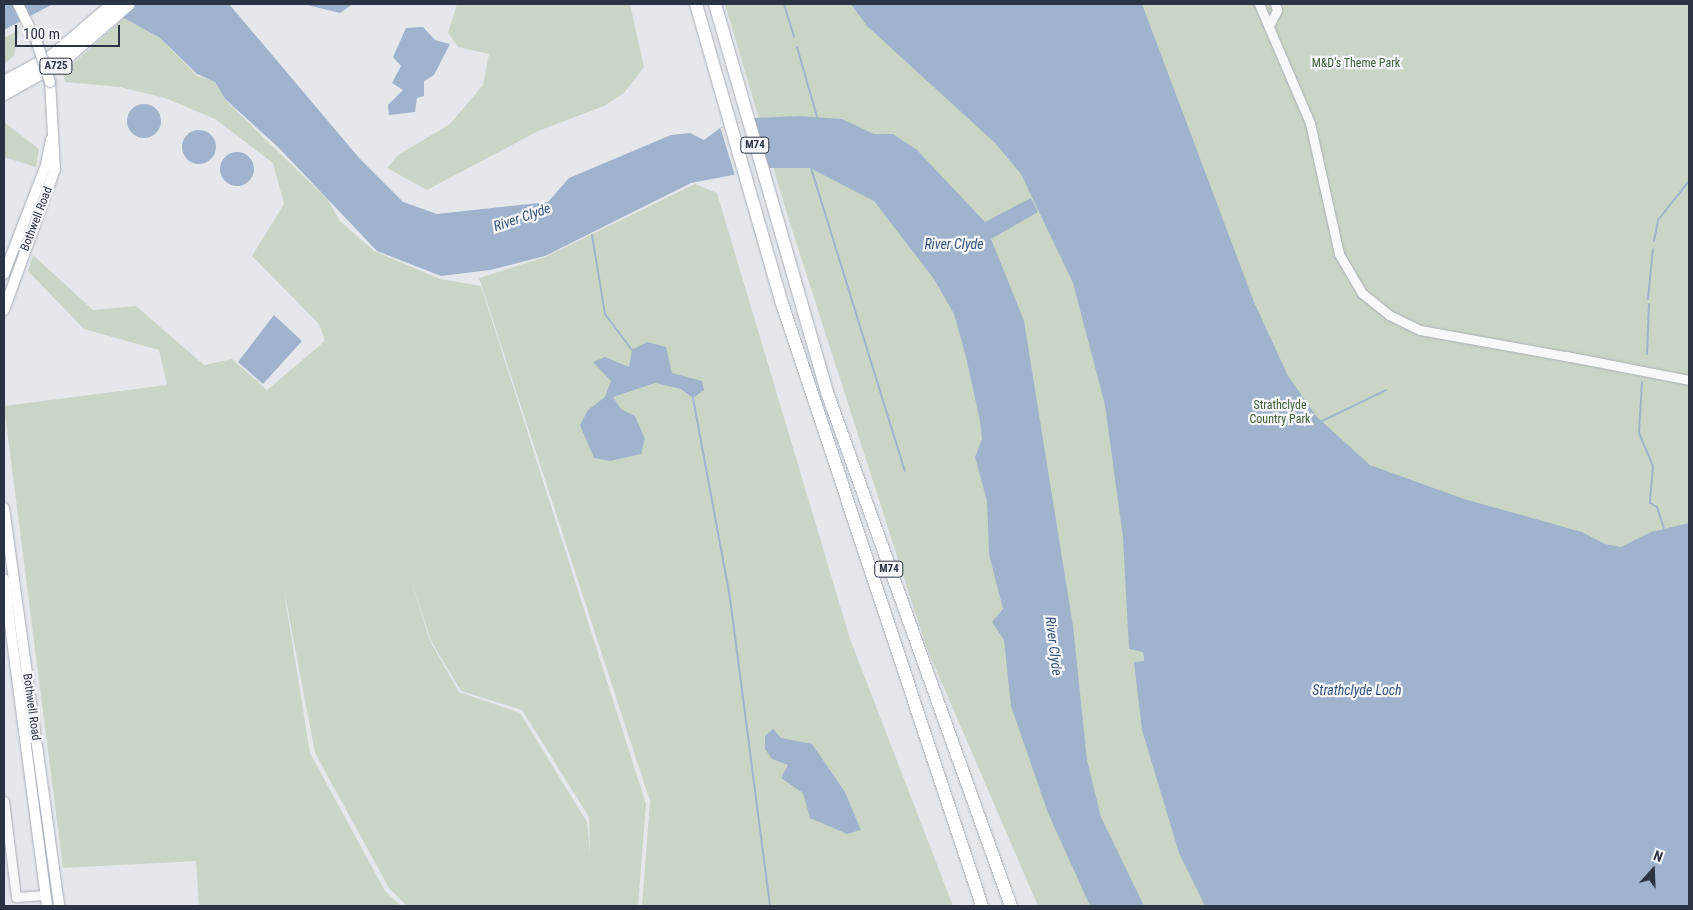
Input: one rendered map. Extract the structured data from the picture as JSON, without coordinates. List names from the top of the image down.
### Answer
{
  "streets": {
    "highway": ["A725", "M74"],
    "main road": ["Bothwell Road"]
  },
  "water": ["River Clyde", "Strathclyde Loch"],
  "parks": ["M&D's Theme Park", "Strathclyde Country Park"],
  "scale_bar": "100 m",
  "north": "top"
}
